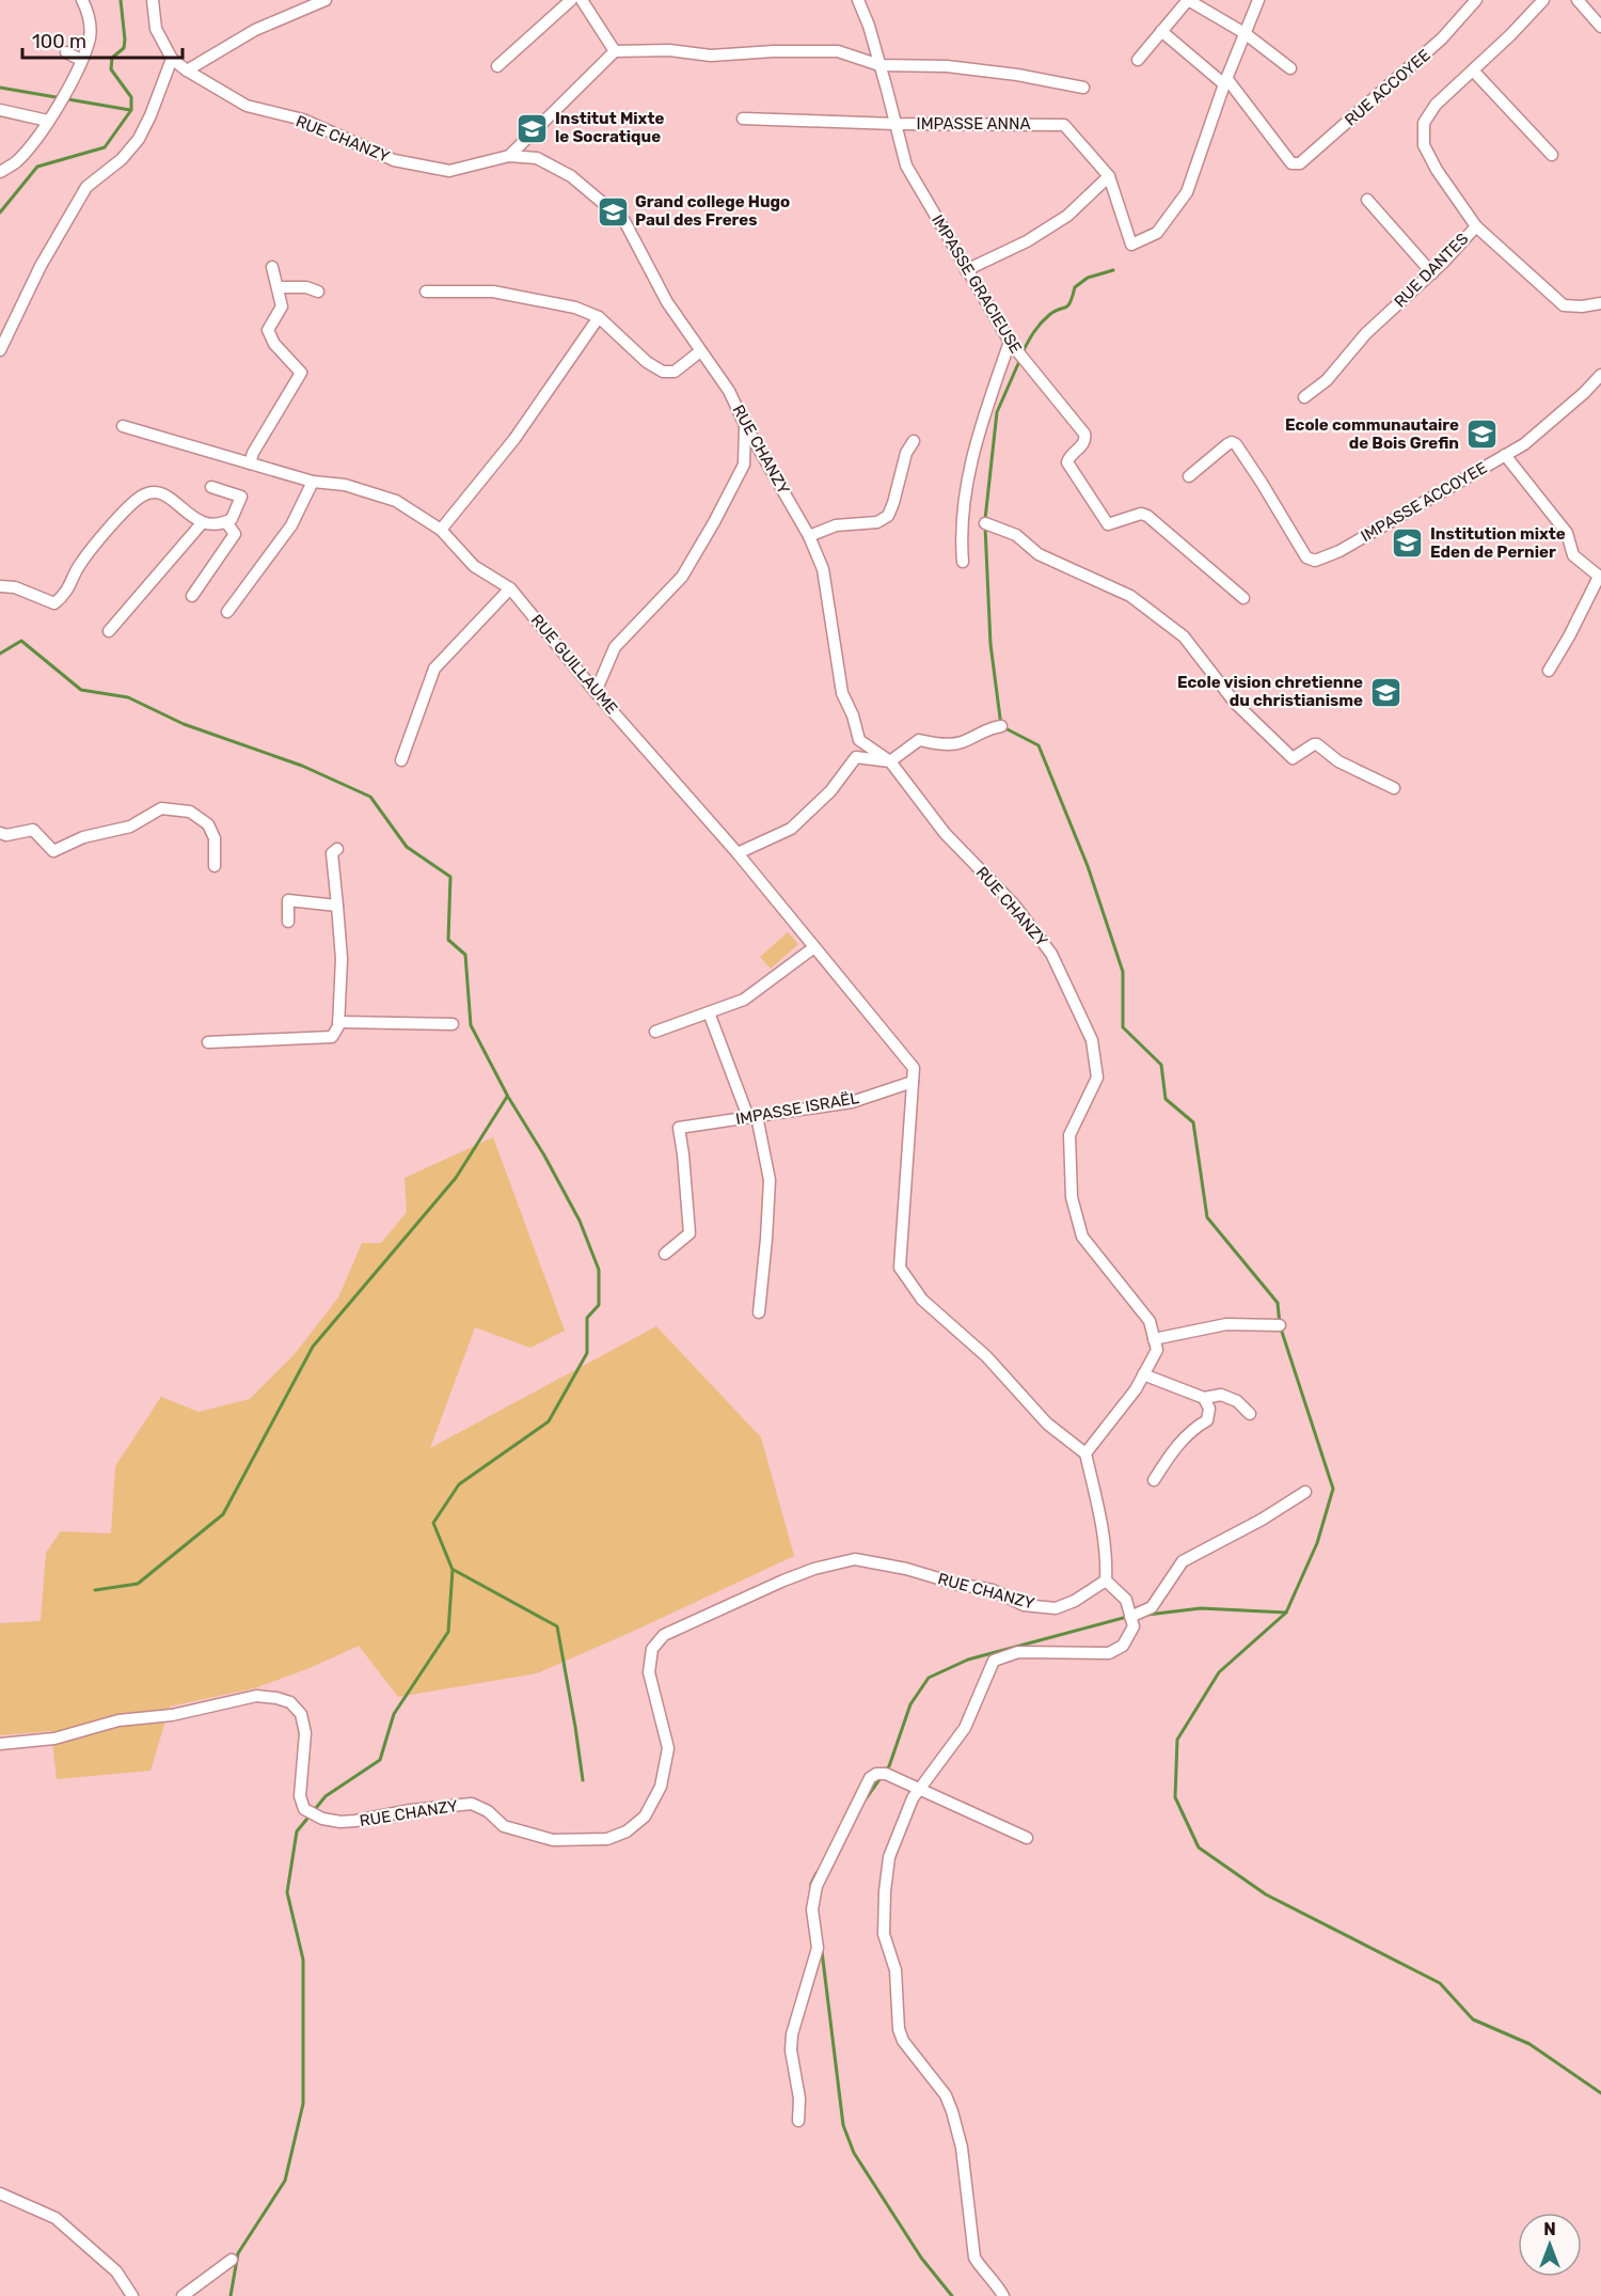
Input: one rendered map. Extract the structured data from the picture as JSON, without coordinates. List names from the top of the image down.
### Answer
{
  "streets": {
    "street": [
      "RUE ACCOYEE",
      "IMPASSE ANNA",
      "RUE CHANZY",
      "RUE DANTES",
      "IMPASSE GRACIEUSE",
      "IMPASSE ACCOYEE",
      "RUE GUILLAUME",
      "IMPASSE ISRAËL"
    ]
  },
  "crossings": [
    ["RUE ACCOYEE", "IMPASSE ANNA"],
    ["IMPASSE ANNA", "IMPASSE GRACIEUSE"],
    ["RUE GUILLAUME", "IMPASSE ISRAËL"]
  ],
  "places": {
    "school or university": [
      "Institut Mixte le Socratique",
      "Grand college Hugo Paul des Freres",
      "Ecole communautaire de Bois Grefin",
      "Institution mixte Eden de Pernier",
      "Ecole vision chretienne du christianisme"
    ]
  },
  "scale_bar": "100 m",
  "north": "top"
}
